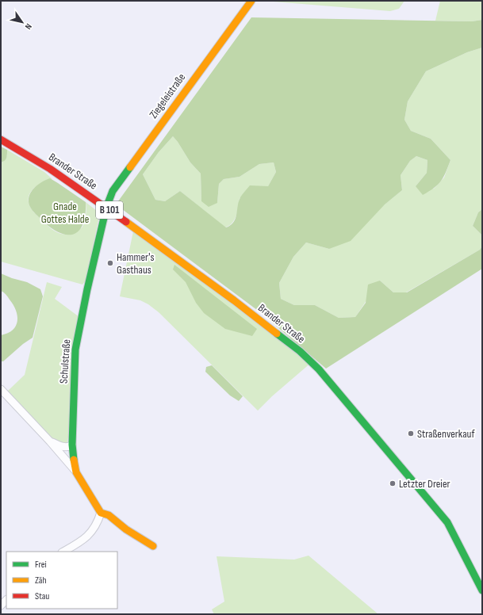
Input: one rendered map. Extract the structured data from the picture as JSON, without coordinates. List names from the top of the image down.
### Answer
{
  "streets": {
    "main road": [
      "Ziegeleistraße",
      "Brander Straße",
      "B 101",
      "Schulstraße"
    ]
  },
  "crossings": [
    ["Ziegeleistraße", "Brander Straße"],
    ["Ziegeleistraße", "Schulstraße"],
    ["Brander Straße", "Schulstraße"]
  ],
  "parks": ["Gnade Gottes Halde"],
  "places": ["Hammer's Gasthaus", "Straßenverkauf", "Letzter Dreier"],
  "legend": ["Frei", "Zäh", "Stau"],
  "north": "bottom right"
}
